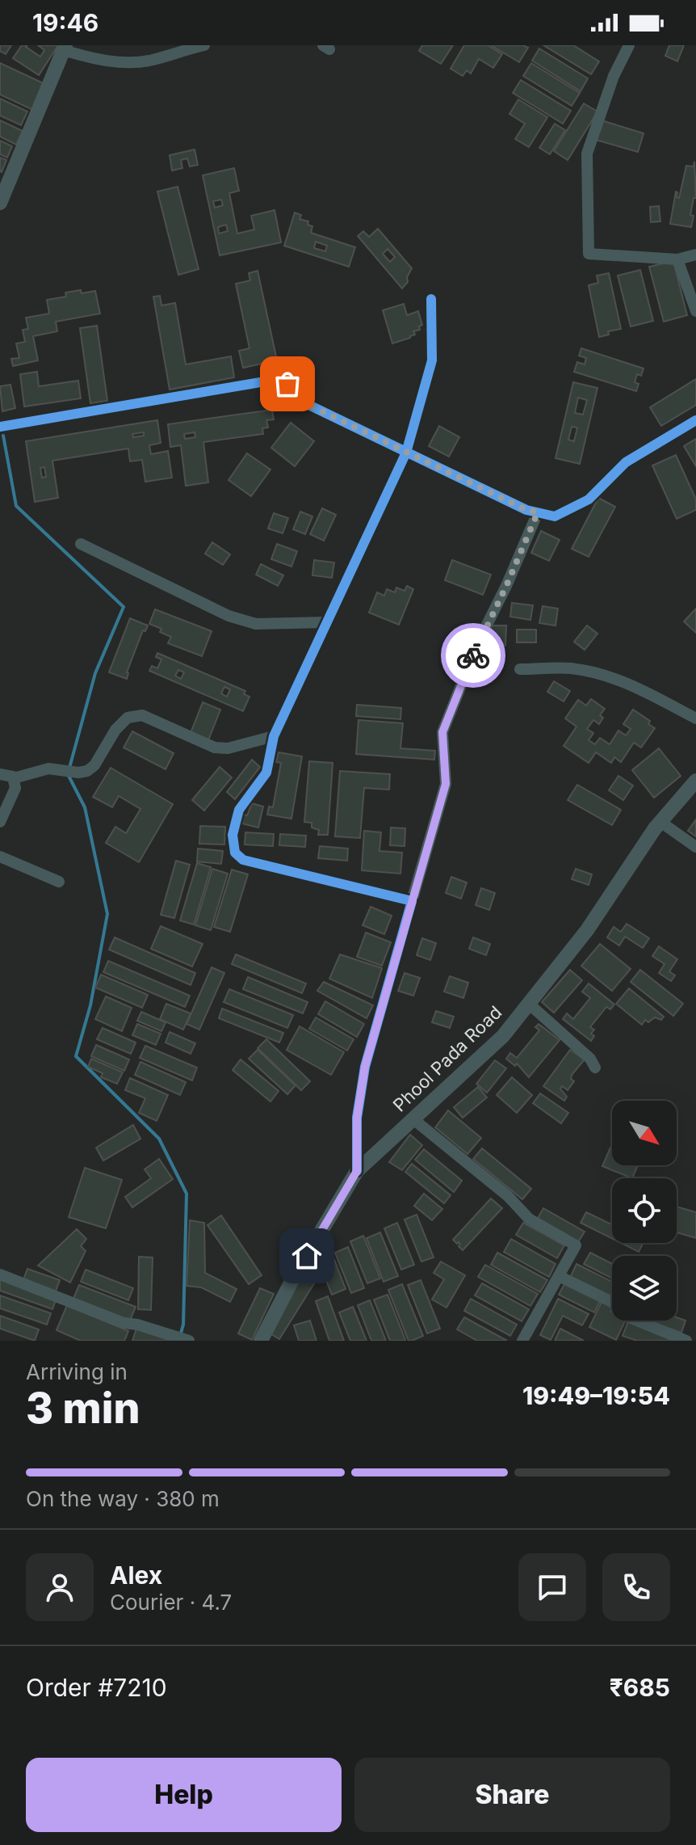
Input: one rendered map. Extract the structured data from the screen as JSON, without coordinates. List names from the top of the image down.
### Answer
{
  "streets": {
    "street": ["Phool Pada Road"]
  },
  "north": "bottom right",
  "page": {
    "status": "19:46",
    "heading": ["3 min", "Arriving in", "19:49–19:54"],
    "panel": [
      "Alex",
      "Courier · 4.7",
      "Order #7210",
      "₹685"
    ],
    "bar": "On the way · 380 m",
    "buttons": ["Help", "Share"]
  }
}
